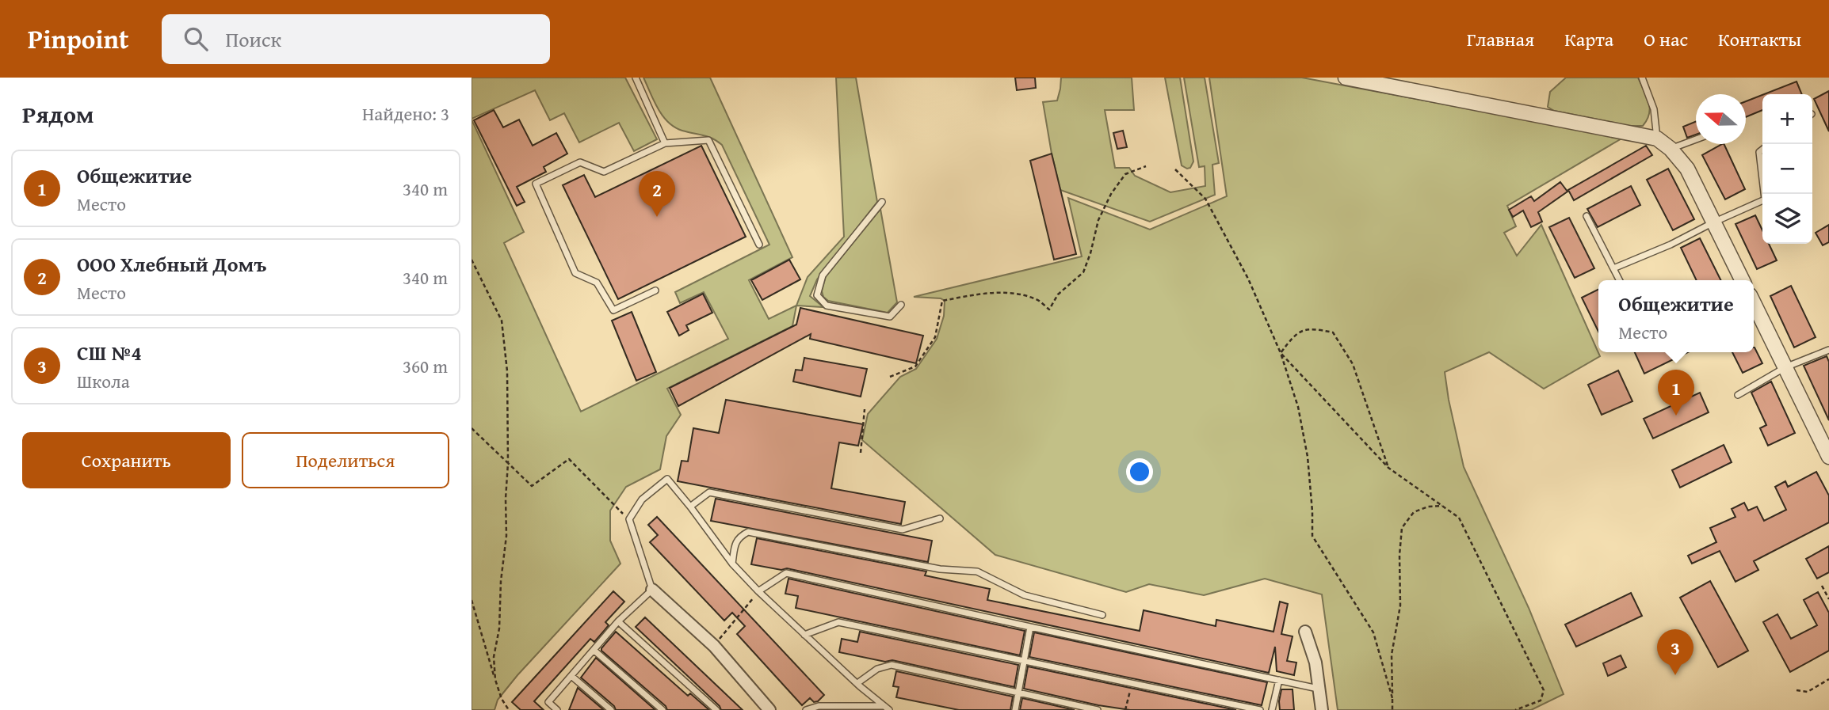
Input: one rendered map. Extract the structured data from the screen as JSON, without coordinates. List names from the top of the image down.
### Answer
{
  "north": "left",
  "page": {
    "header": "Pinpoint",
    "search": "Поиск",
    "nav": [
      "Главная",
      "Карта",
      "О нас",
      "Контакты"
    ],
    "heading": ["Рядом", "Найдено: 3"],
    "map_buttons": ["+", "−"],
    "list": [
      {
        "mark": "1",
        "name": "Общежитие",
        "note": "Место",
        "value": "340 m"
      },
      {
        "mark": "2",
        "name": "ООО Хлебный Домъ",
        "note": "Место",
        "value": "340 m"
      },
      {
        "mark": "3",
        "name": "СШ №4",
        "note": "Школа",
        "value": "360 m"
      }
    ],
    "pins": ["2", "1", "3"],
    "popup": ["Общежитие", "Место"],
    "buttons": ["Сохранить", "Поделиться"]
  }
}
